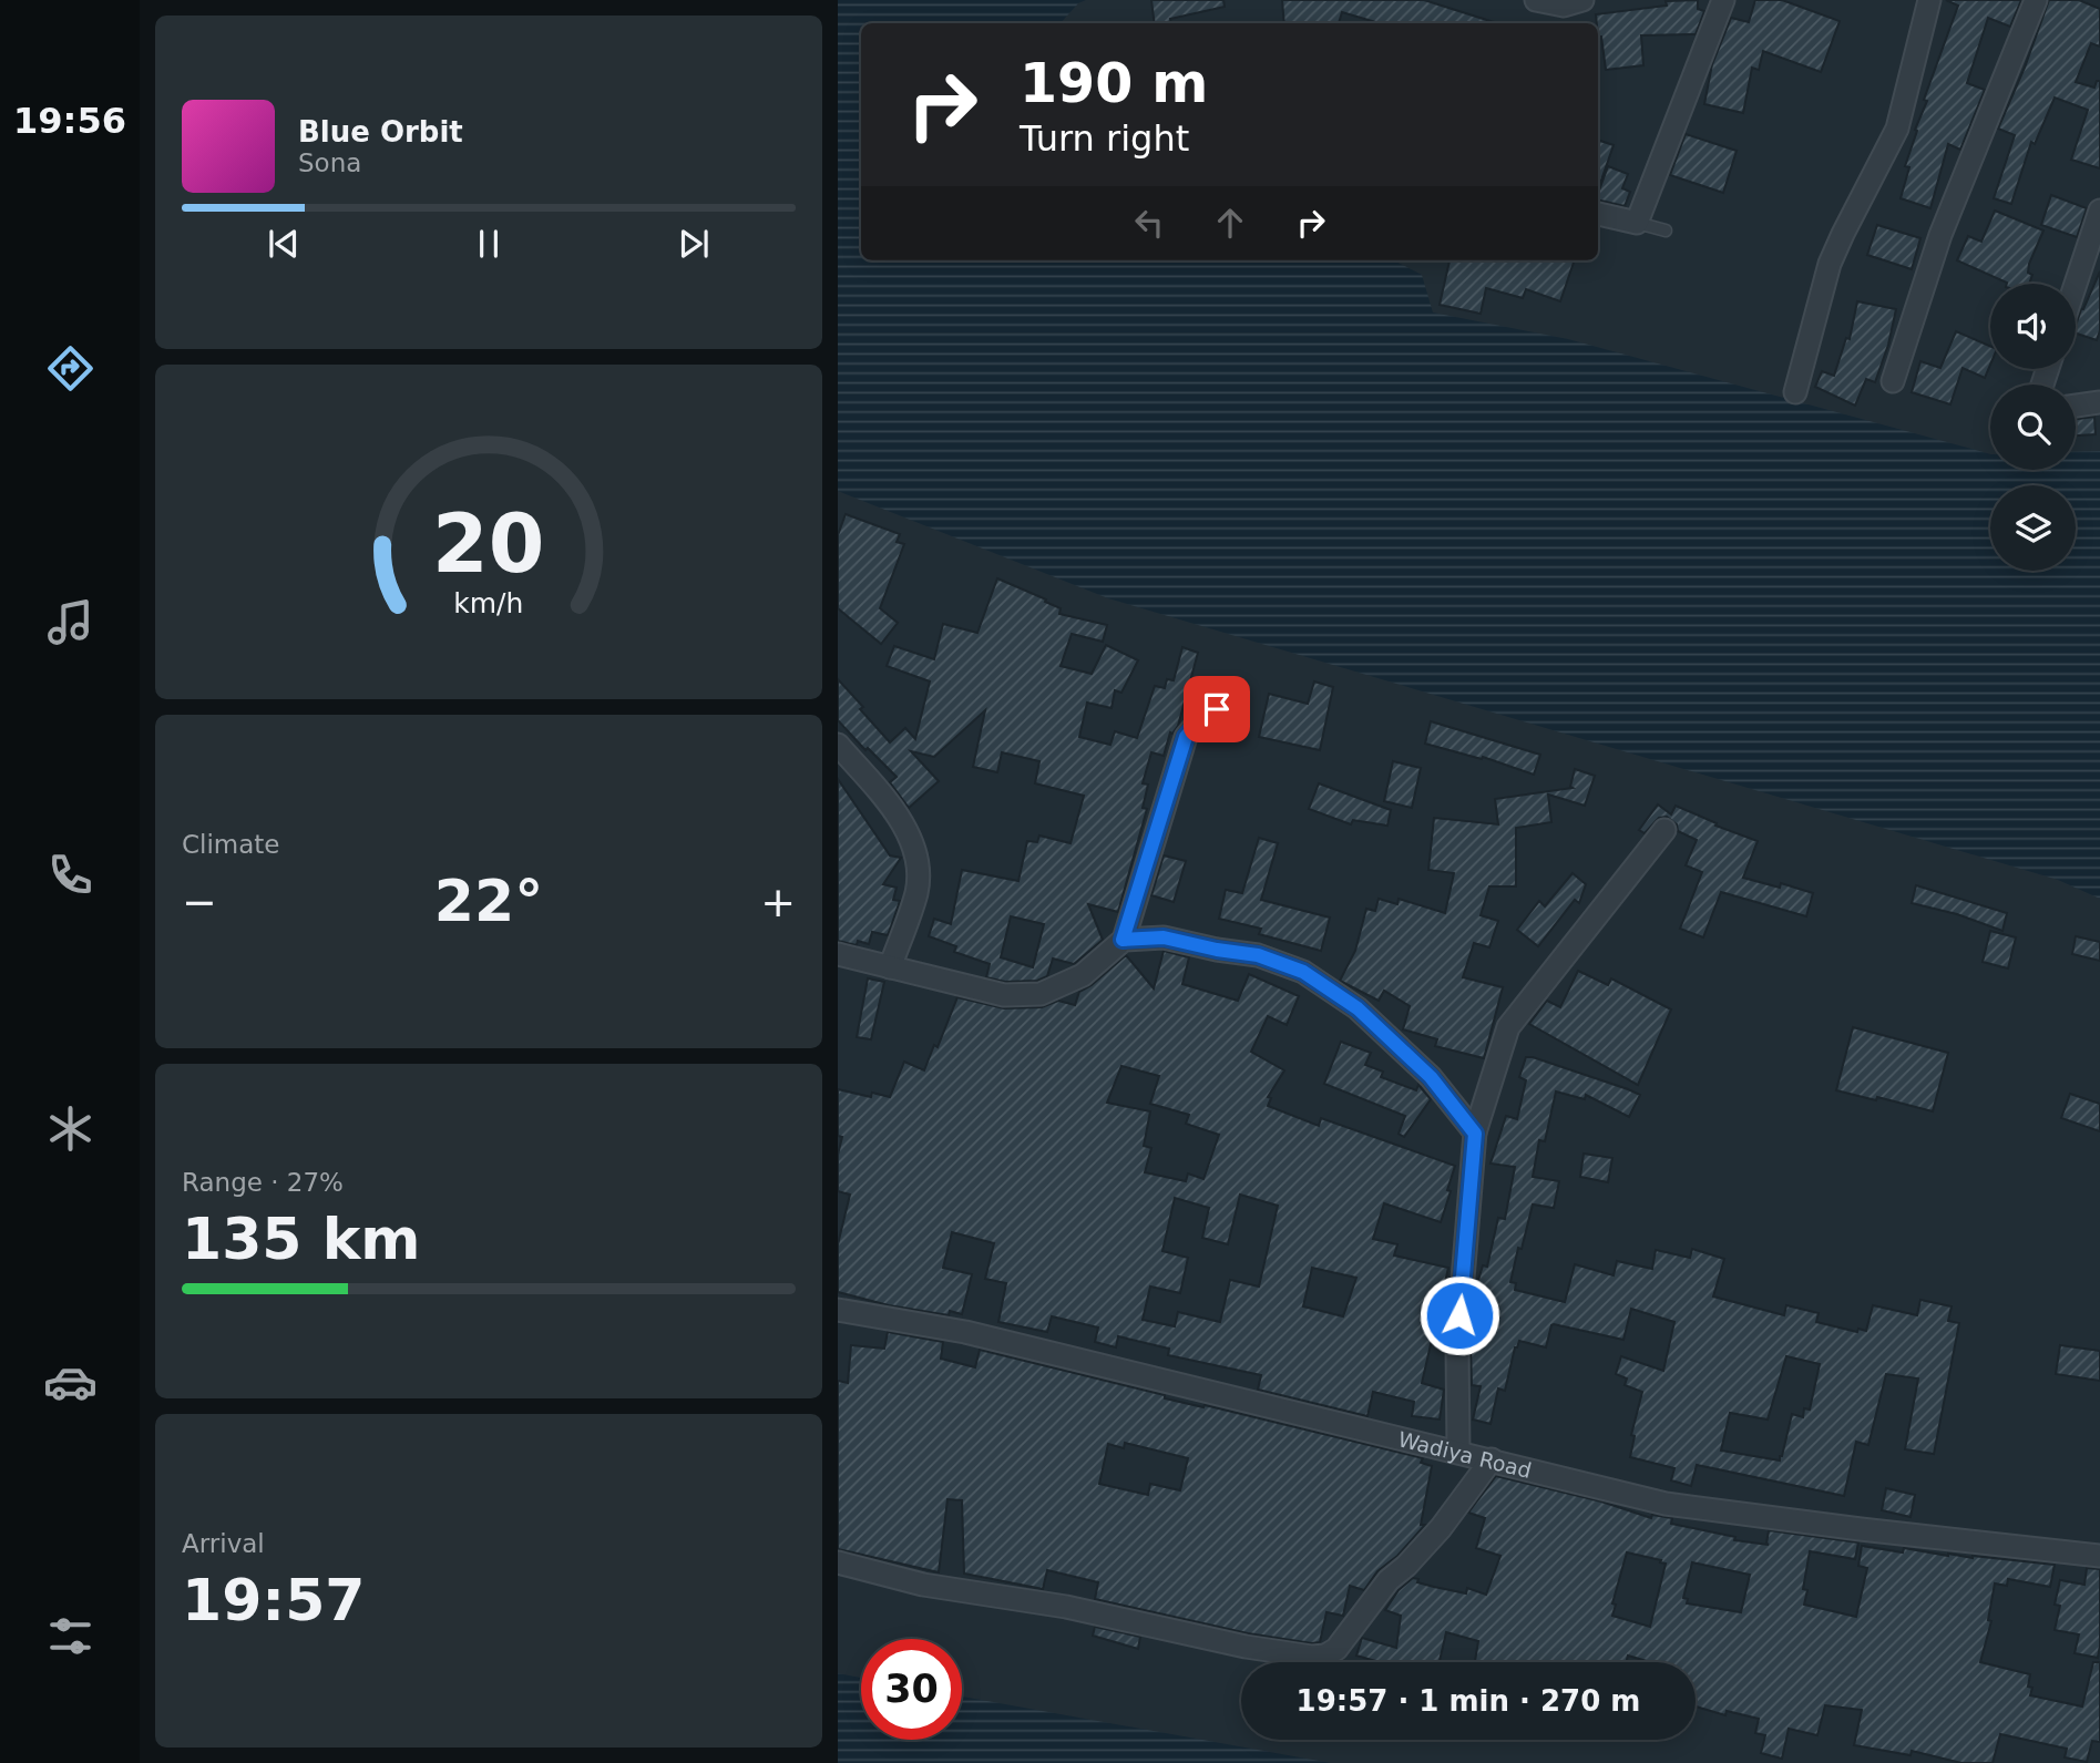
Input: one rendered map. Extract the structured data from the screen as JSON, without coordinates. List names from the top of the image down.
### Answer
{
  "streets": {
    "street": ["Wadiya Road"]
  },
  "page": {
    "tabs": "19:56",
    "turn": ["190 m", "Turn right"],
    "song": ["Blue Orbit", "Sona"],
    "tile": [
      "Climate",
      ["Range · 27%", "135 km"],
      ["Arrival", "19:57"]
    ],
    "heat": ["−", "22°", "+"],
    "limit": "30",
    "trip": "19:57 · 1 min · 270 m",
    "gauge": ["20", "km/h"]
  }
}
